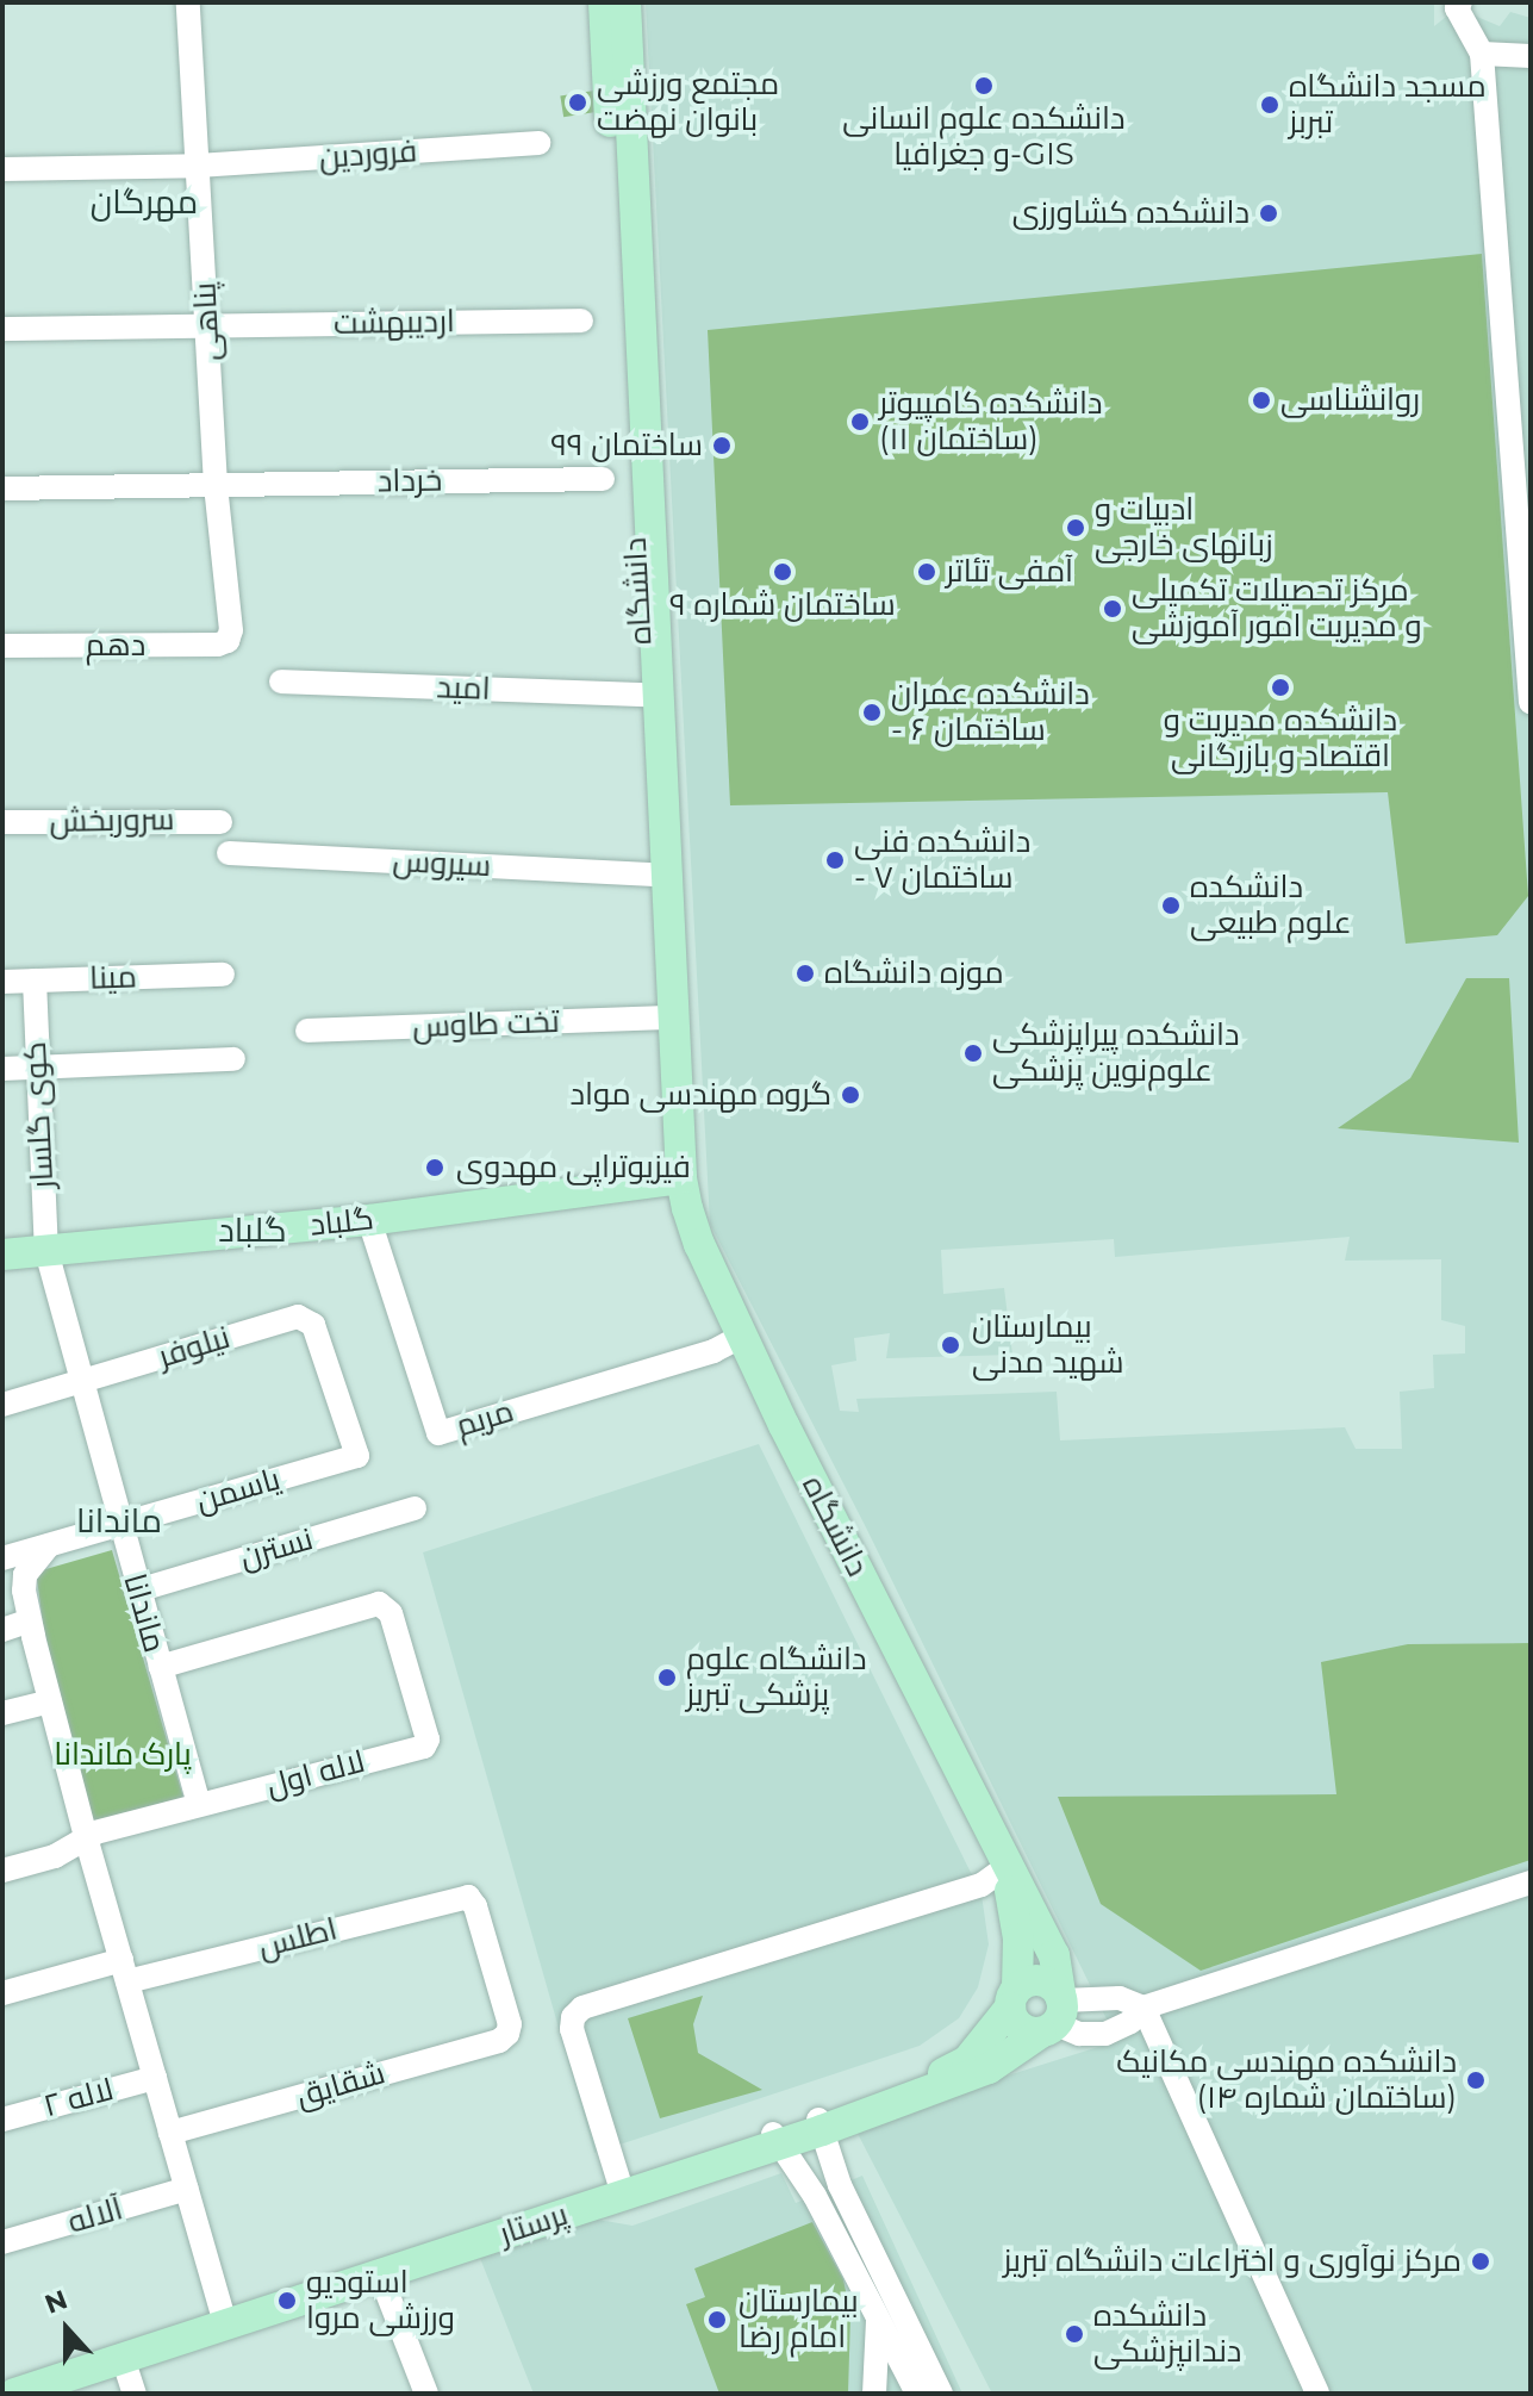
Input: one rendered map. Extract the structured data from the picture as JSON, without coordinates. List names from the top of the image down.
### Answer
{
  "streets": {
    "main road": ["دانشگاه", "گلباد", "پرستار"],
    "street": [
      "فروردین",
      "پناهی",
      "اردیبهشت",
      "خرداد",
      "دهم",
      "امید",
      "سروربخش",
      "سیروس",
      "مینا",
      "تخت طاوس",
      "کوی گلسار",
      "نیلوفر",
      "مریم",
      "یاسمن",
      "نسترن",
      "ماندانا",
      "لاله اول",
      "اطلس",
      "شقایق",
      "لاله ۲",
      "آلاله"
    ]
  },
  "crossings": [
    ["فروردین", "پناهی"],
    ["پناهی", "اردیبهشت"],
    ["پناهی", "خرداد"],
    ["پناهی", "دهم"],
    ["دانشگاه", "امید"],
    ["دانشگاه", "سیروس"],
    ["دانشگاه", "تخت طاوس"],
    ["دانشگاه", "گلباد"],
    ["دانشگاه", "مریم"],
    ["دانشگاه", "پرستار"],
    ["مینا", "کوی گلسار"],
    ["کوی گلسار", "گلباد"],
    ["کوی گلسار", "ماندانا"],
    ["گلباد", "مریم"],
    ["گلباد", "ماندانا"],
    ["نیلوفر", "یاسمن"],
    ["نیلوفر", "ماندانا"],
    ["یاسمن", "ماندانا"],
    ["نسترن", "ماندانا"],
    ["ماندانا", "لاله اول"],
    ["اطلس", "شقایق"]
  ],
  "districts": ["مهرگان", "گلباد", "ماندانا"],
  "parks": ["پارک ماندانا"],
  "places": [
    "دانشکده علوم انسانی و جغرافیا-GIS",
    "مجتمع ورزشی بانوان نهضت",
    "مسجد دانشگاه تبربز",
    "دانشکده کشاورزی",
    "روانشناسی",
    "دانشکده کامپیوتر (ساختمان ۱۱)",
    "ساختمان ۹۹",
    "ادبیات و زبانهای خارجی",
    "ساختمان شماره ۹",
    "آمفی تئاتر",
    "مرکز تحصیلات تکمیلی و مدیریت امور آموزشی",
    "دانشکده مدیریت و اقتصاد و بازرگانی",
    "دانشکده عمران - ساختمان ۶",
    "دانشکده فنی - ساختمان ۷",
    "دانشکده علوم طبیعی",
    "موزه دانشگاه",
    "دانشکده پیراپزشکی علوم‌نوین پزشکی",
    "گروه مهندسی مواد",
    "فیزیوتراپی مهدوی",
    "بیمارستان شهید مدنی",
    "دانشگاه علوم پزشکی تبریز",
    "دانشکده مهندسی مکانیک (ساختمان شماره ۱۴)",
    "مرکز نوآوری و اختراعات دانشگاه تبریز",
    "استودیو ورزشی مروا",
    "بیمارستان امام رضا",
    "دانشکده دندانپزشکی"
  ],
  "north": "top"
}
